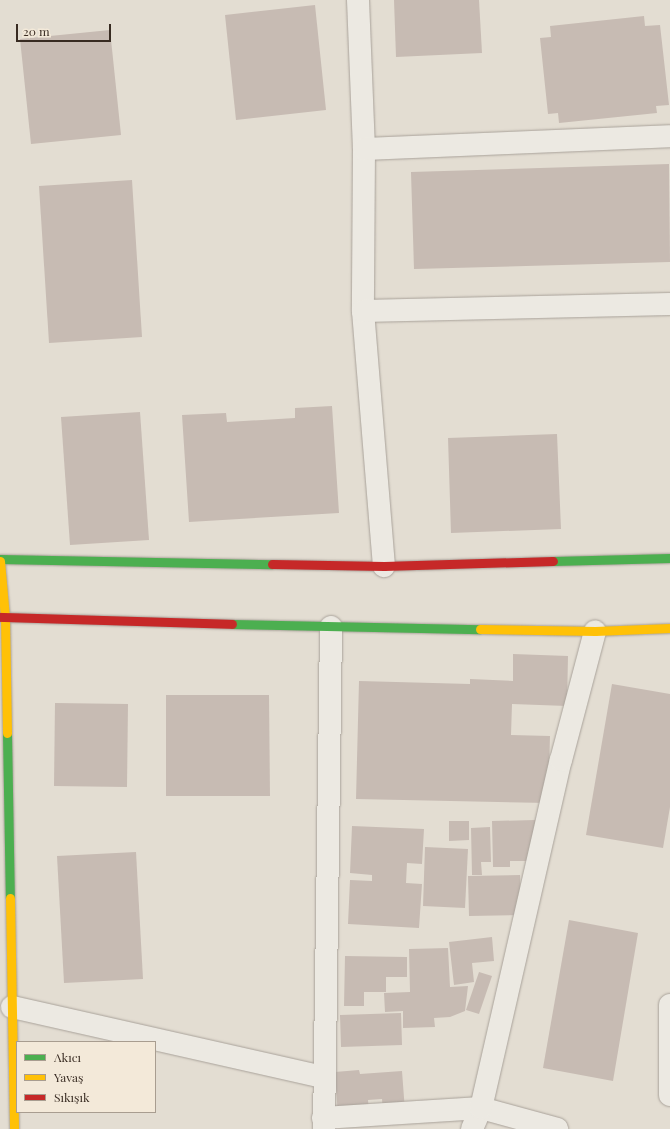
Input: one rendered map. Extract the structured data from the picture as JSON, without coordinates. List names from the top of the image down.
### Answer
{
  "legend": ["Akıcı", "Yavaş", "Sıkışık"],
  "scale_bar": "20 m"
}
